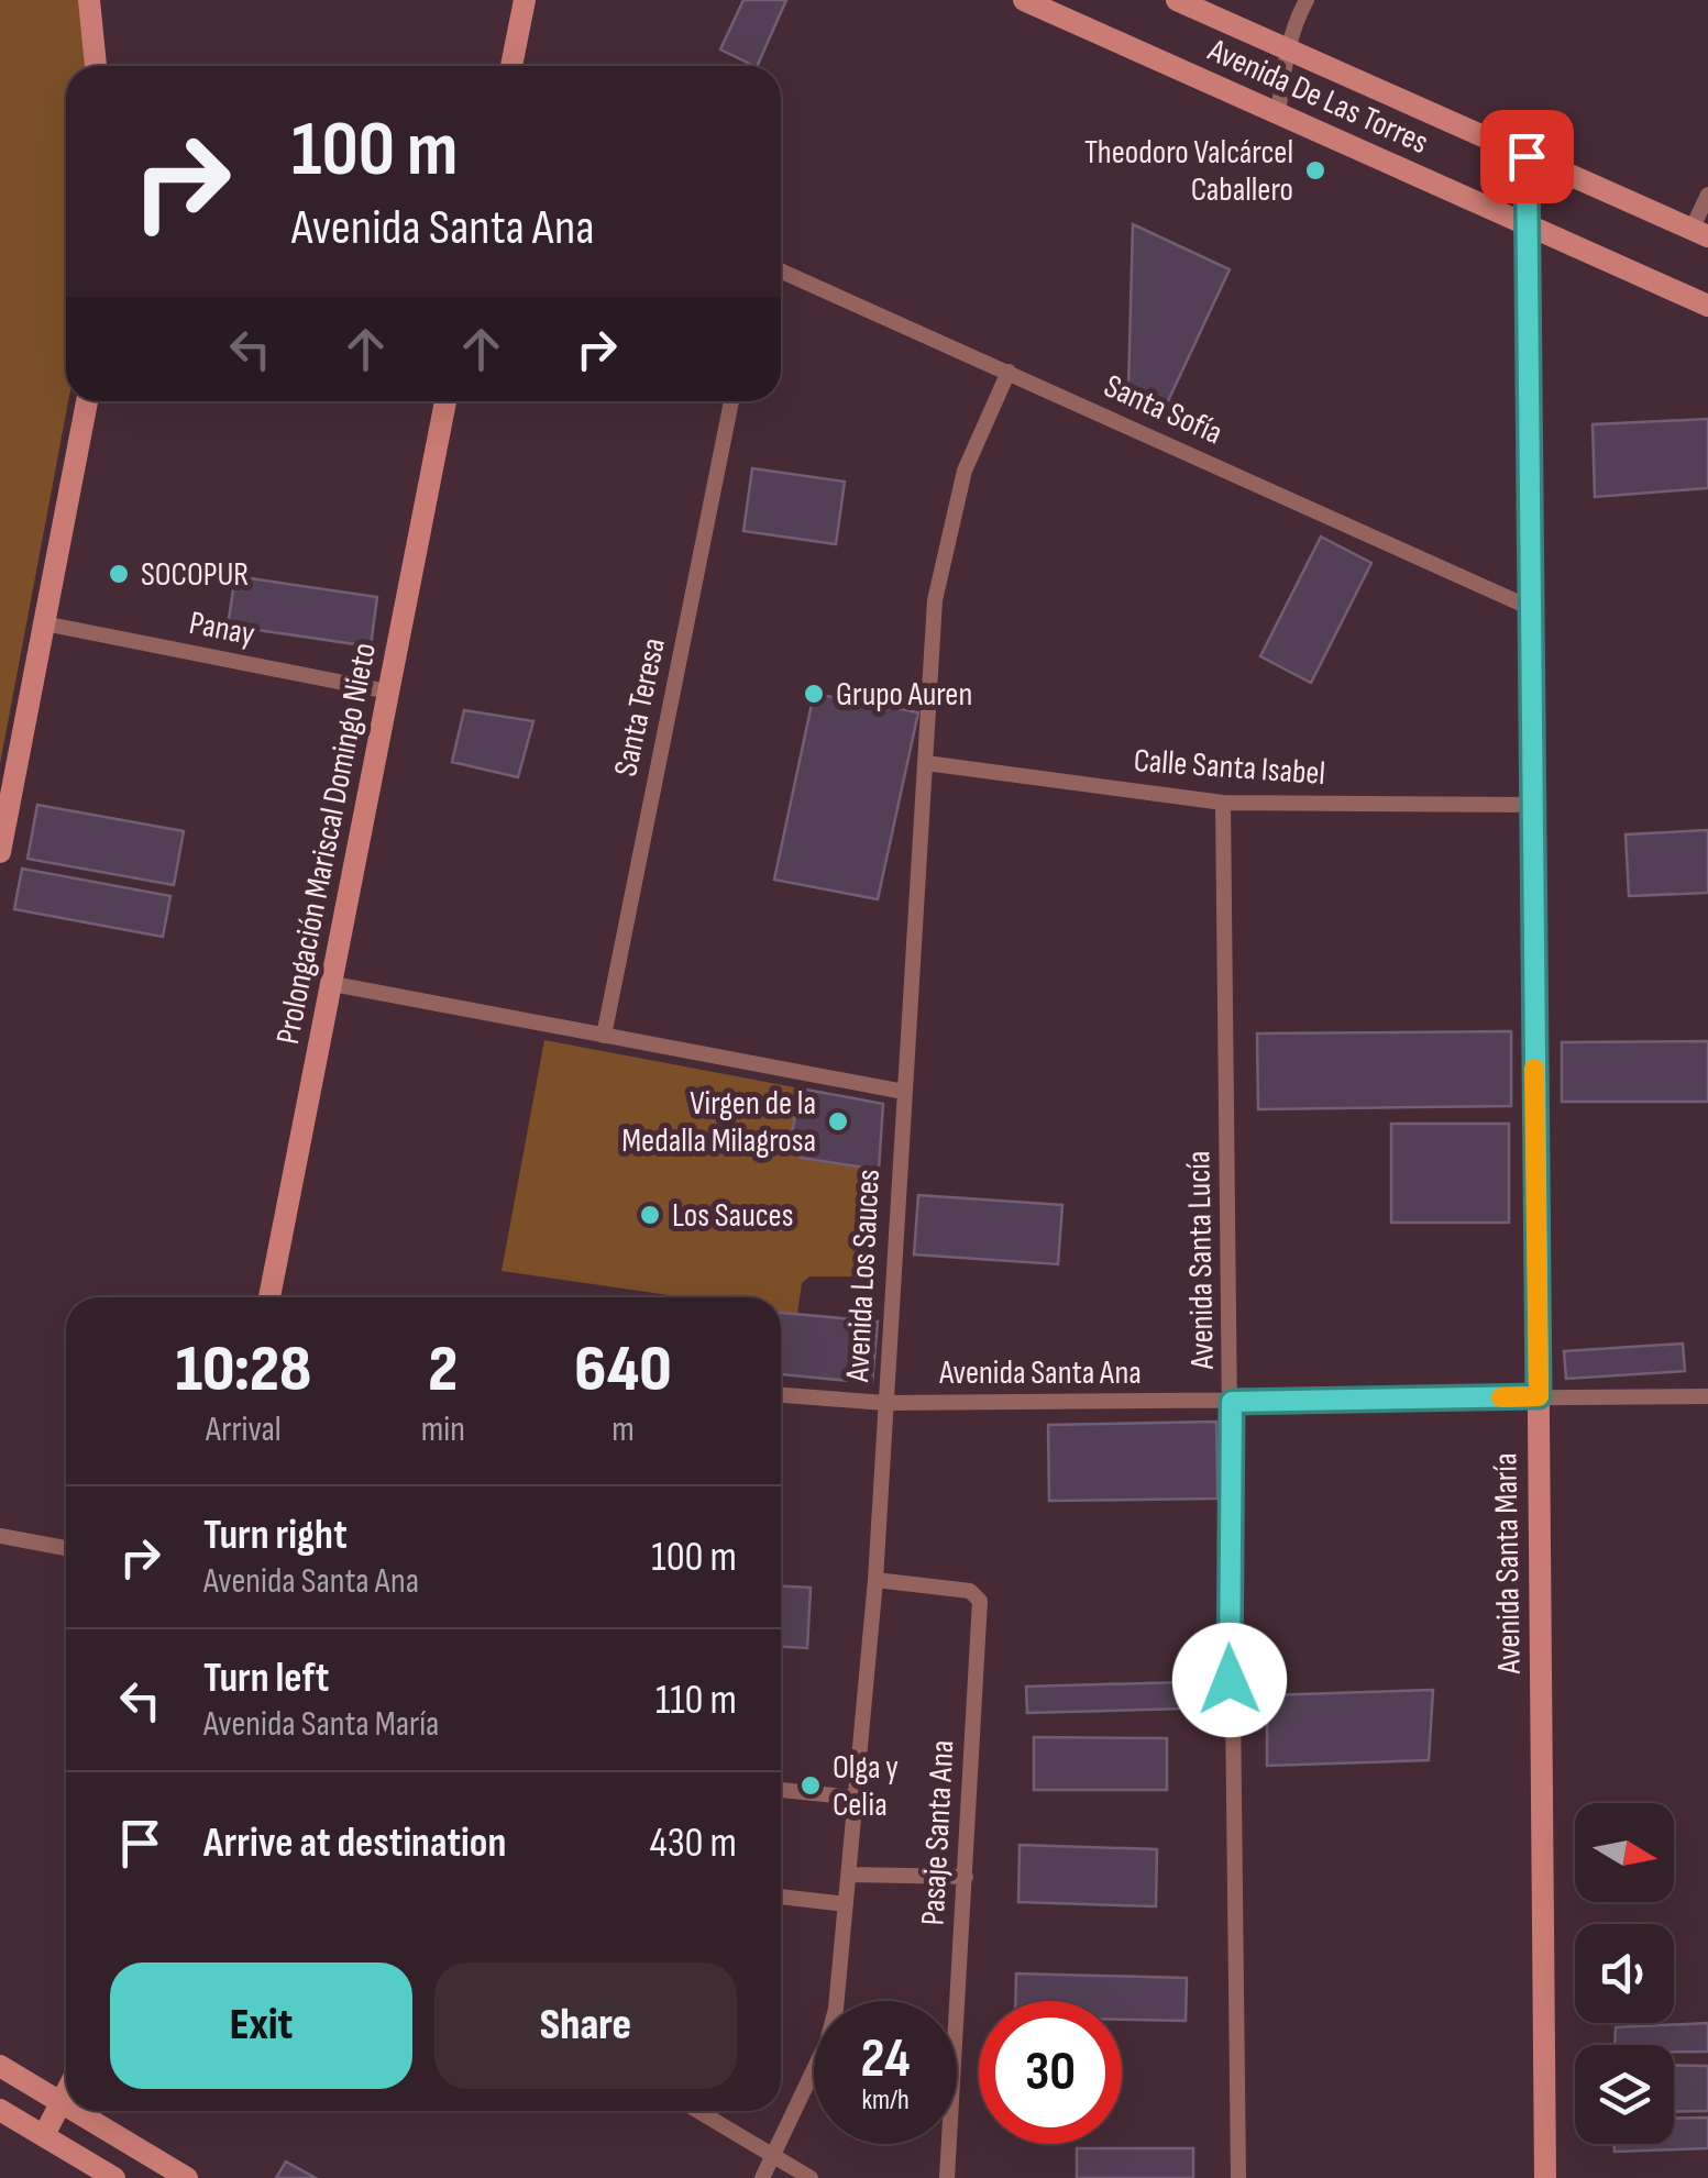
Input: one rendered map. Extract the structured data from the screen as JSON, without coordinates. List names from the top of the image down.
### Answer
{
  "streets": {
    "street": [
      "Avenida De Las Torres",
      "Santa Sofía",
      "Panay",
      "Santa Teresa",
      "Calle Santa Isabel",
      "Prolongación Mariscal Domingo Nieto",
      "Avenida Santa Lucía",
      "Avenida Los Sauces",
      "Avenida Santa Ana",
      "Avenida Santa María",
      "Pasaje Santa Ana"
    ]
  },
  "crossings": [
    ["Avenida De Las Torres", "Avenida Santa María"],
    ["Santa Sofía", "Avenida Los Sauces"],
    ["Santa Sofía", "Avenida Santa María"],
    ["Panay", "Prolongación Mariscal Domingo Nieto"],
    ["Calle Santa Isabel", "Avenida Santa Lucía"],
    ["Calle Santa Isabel", "Avenida Los Sauces"],
    ["Calle Santa Isabel", "Avenida Santa María"],
    ["Avenida Santa Lucía", "Avenida Santa Ana"],
    ["Avenida Los Sauces", "Avenida Santa Ana"],
    ["Avenida Los Sauces", "Pasaje Santa Ana"],
    ["Avenida Santa Ana", "Avenida Santa María"]
  ],
  "places": [
    "Theodoro Valcárcel Caballero",
    "SOCOPUR",
    "Grupo Auren",
    "Virgen de la Medalla Milagrosa",
    "Los Sauces",
    "Olga y Celia"
  ],
  "north": "right",
  "page": {
    "turn": ["100 m", "Avenida Santa Ana"],
    "eta": [
      "10:28",
      "Arrival",
      "2",
      "min",
      "640",
      "m"
    ],
    "list": [
      {
        "name": "Turn right",
        "note": "Avenida Santa Ana",
        "value": "100 m"
      },
      {
        "name": "Turn left",
        "note": "Avenida Santa María",
        "value": "110 m"
      },
      {
        "name": "Arrive at destination",
        "value": "430 m"
      }
    ],
    "buttons": ["Exit", "Share"],
    "speed": "24 km/h",
    "limit": "30"
  }
}
